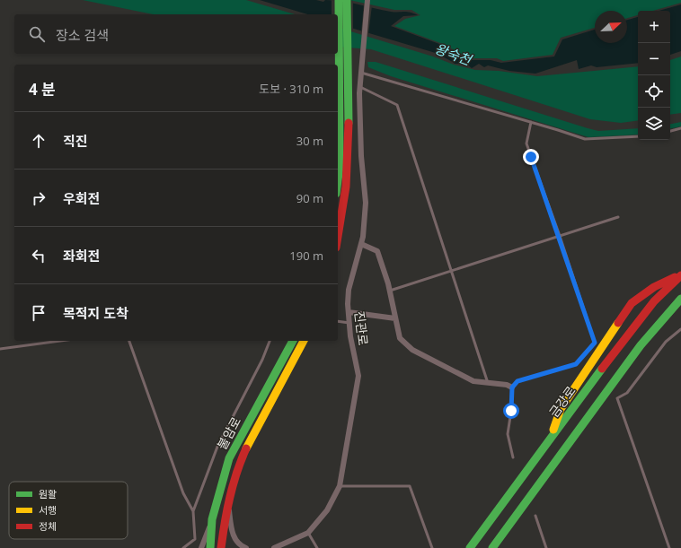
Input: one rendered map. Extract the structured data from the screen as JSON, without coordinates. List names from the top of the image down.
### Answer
{
  "streets": {
    "main road": ["금강로", "불암로"],
    "street": ["진관로"]
  },
  "water": ["왕숙천"],
  "legend": ["원활", "서행", "정체"],
  "north": "top right",
  "page": {
    "map_buttons": ["+", "−"],
    "search": "장소 검색",
    "heading": ["4 분", "도보 · 310 m"],
    "list": [
      ["직진", "30 m"],
      ["우회전", "90 m"],
      ["좌회전", "190 m"],
      "목적지 도착"
    ]
  }
}
